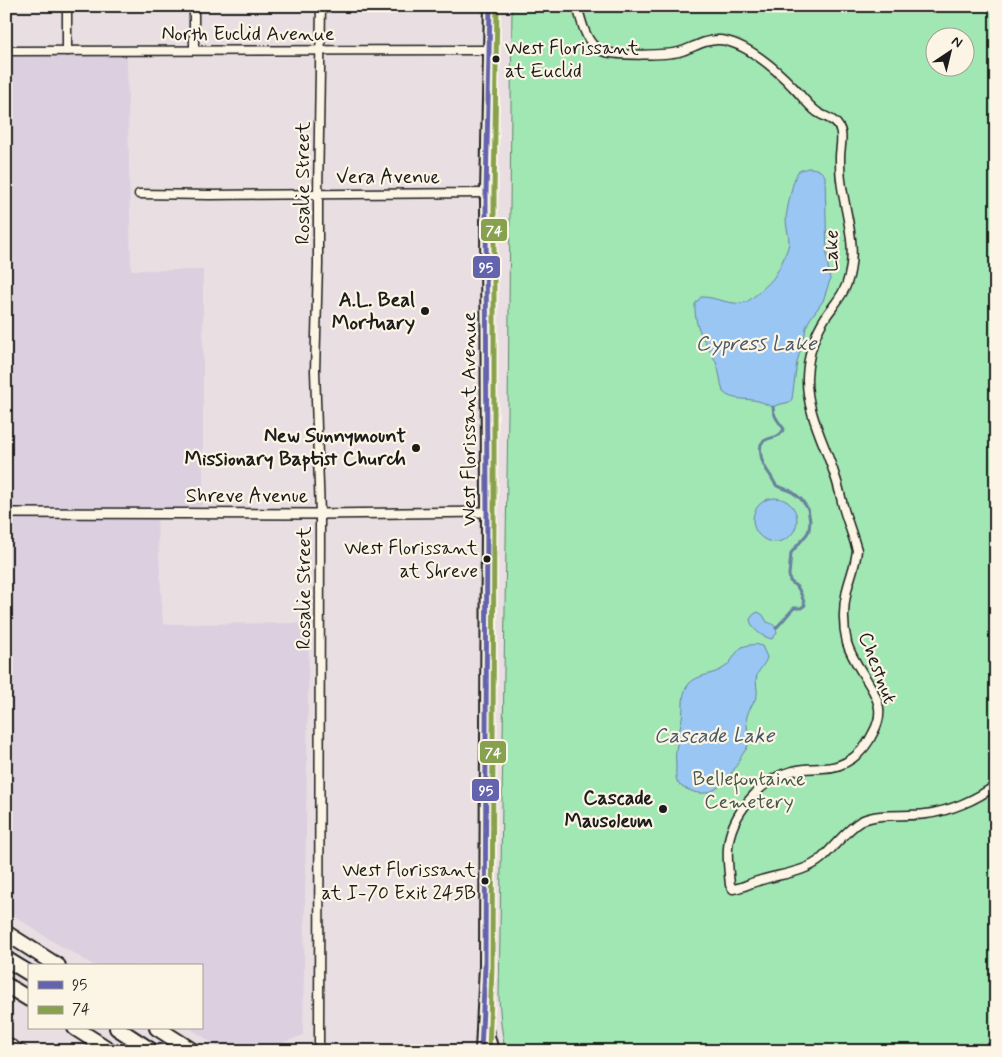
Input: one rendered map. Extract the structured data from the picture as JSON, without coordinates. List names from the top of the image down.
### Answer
{
  "streets": {
    "main road": ["West Florissant Avenue"],
    "street": [
      "North Euclid Avenue",
      "Vera Avenue",
      "Rosalie Street",
      "Lake",
      "Shreve Avenue",
      "Chestnut"
    ]
  },
  "crossings": [
    ["North Euclid Avenue", "Rosalie Street"],
    ["North Euclid Avenue", "West Florissant Avenue"],
    ["Vera Avenue", "Rosalie Street"],
    ["Vera Avenue", "West Florissant Avenue"],
    ["Rosalie Street", "Shreve Avenue"],
    ["Lake", "Chestnut"],
    ["West Florissant Avenue", "Shreve Avenue"]
  ],
  "water": ["Cypress Lake", "Cascade Lake"],
  "parks": ["Bellefontaine Cemetery"],
  "places": [
    "West Florissant at Euclid",
    "A.L. Beal Mortuary",
    "New Sunnymount Missionary Baptist Church",
    "West Florissant at Shreve",
    "Cascade Mausoleum",
    "West Florissant at I-70 Exit 245B"
  ],
  "lines": ["transit line 95", "transit line 74"],
  "legend": ["95", "74"],
  "north": "top right"
}
